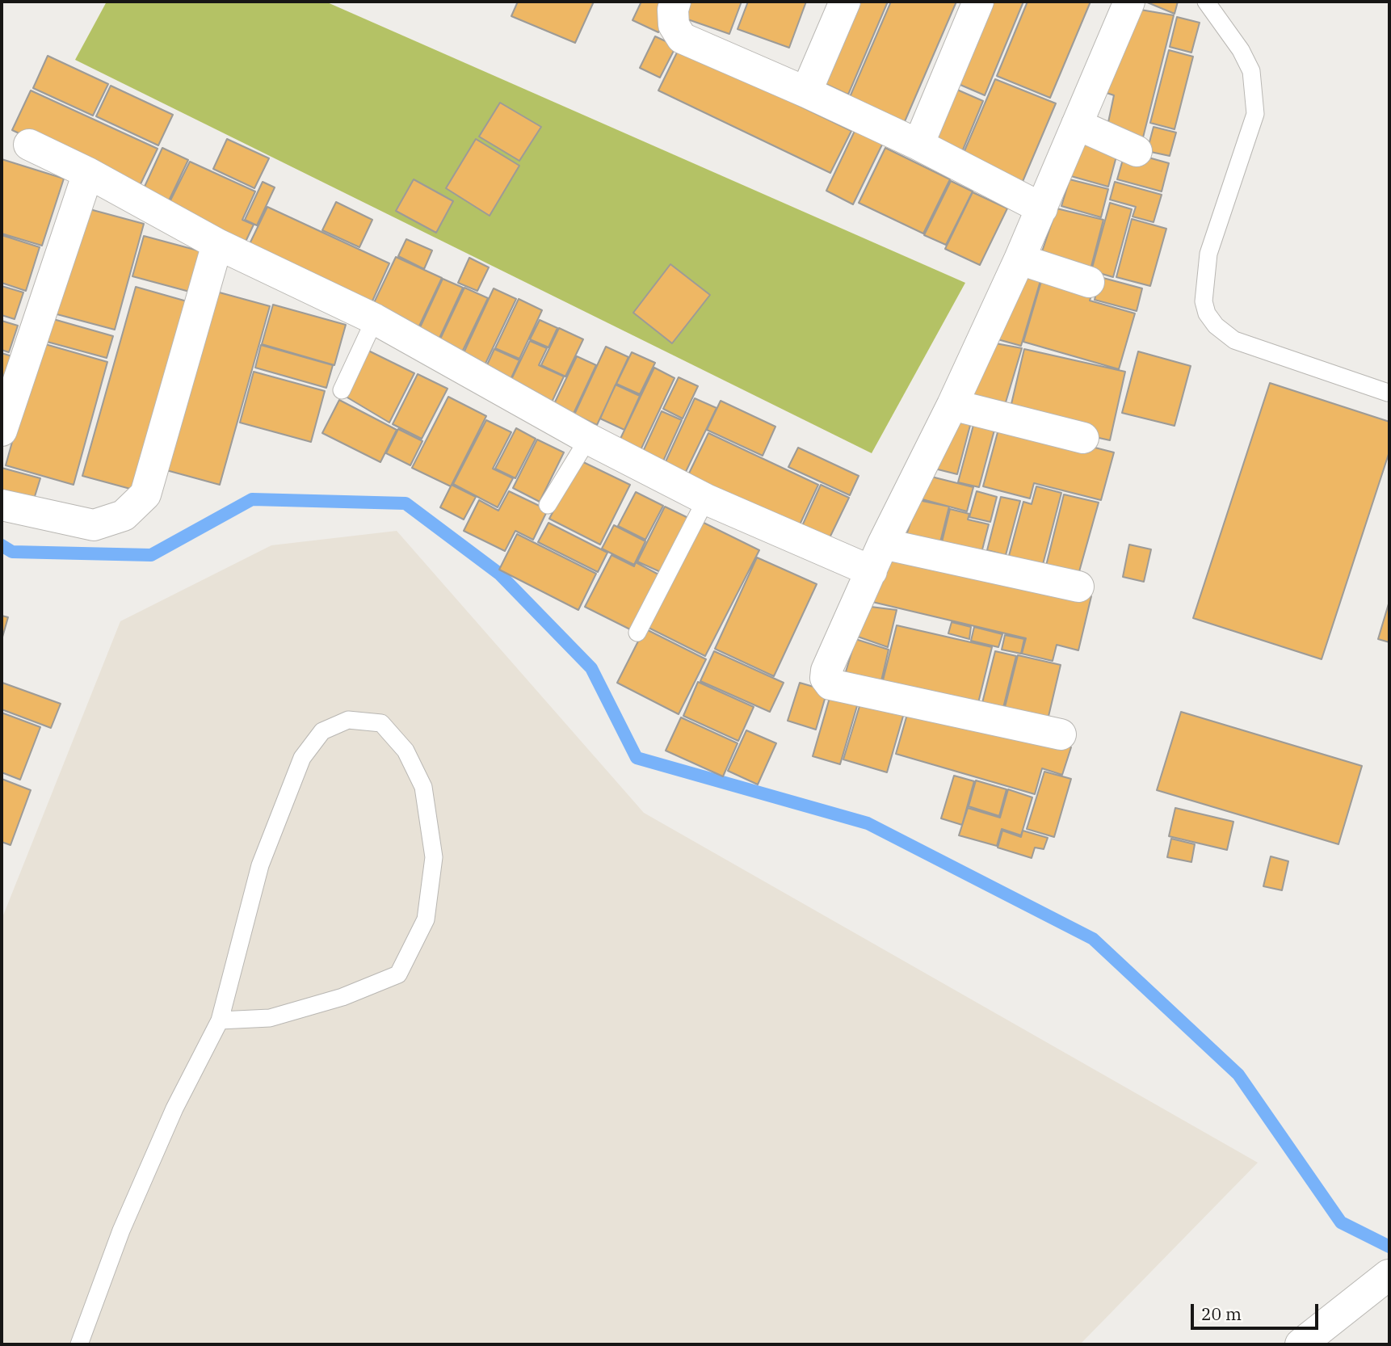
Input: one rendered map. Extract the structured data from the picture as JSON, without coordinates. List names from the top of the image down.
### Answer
{
  "scale_bar": "20 m"
}
